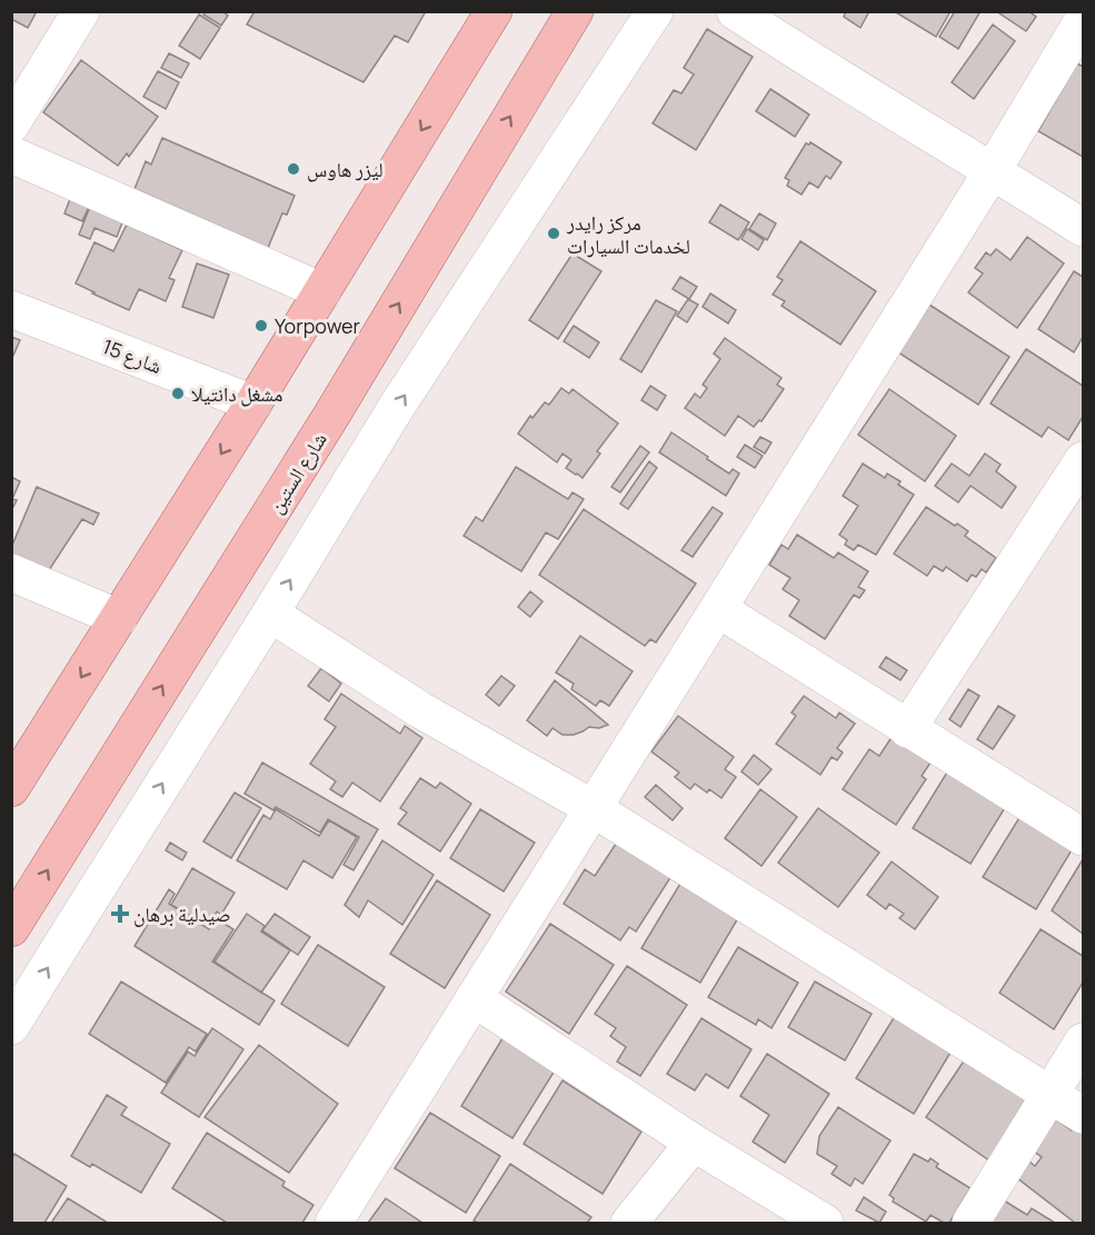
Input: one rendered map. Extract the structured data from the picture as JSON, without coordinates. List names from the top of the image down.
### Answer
{
  "streets": {
    "main road": ["شارع الستين"],
    "street": ["شارع 15"]
  },
  "places": {
    "other": [
      "ليزر هاوس",
      "مركز رايدر لخدمات السيارات",
      "Yorpower",
      "مشغل دانتيلا"
    ],
    "health": ["صيدلية برهان"]
  }
}
